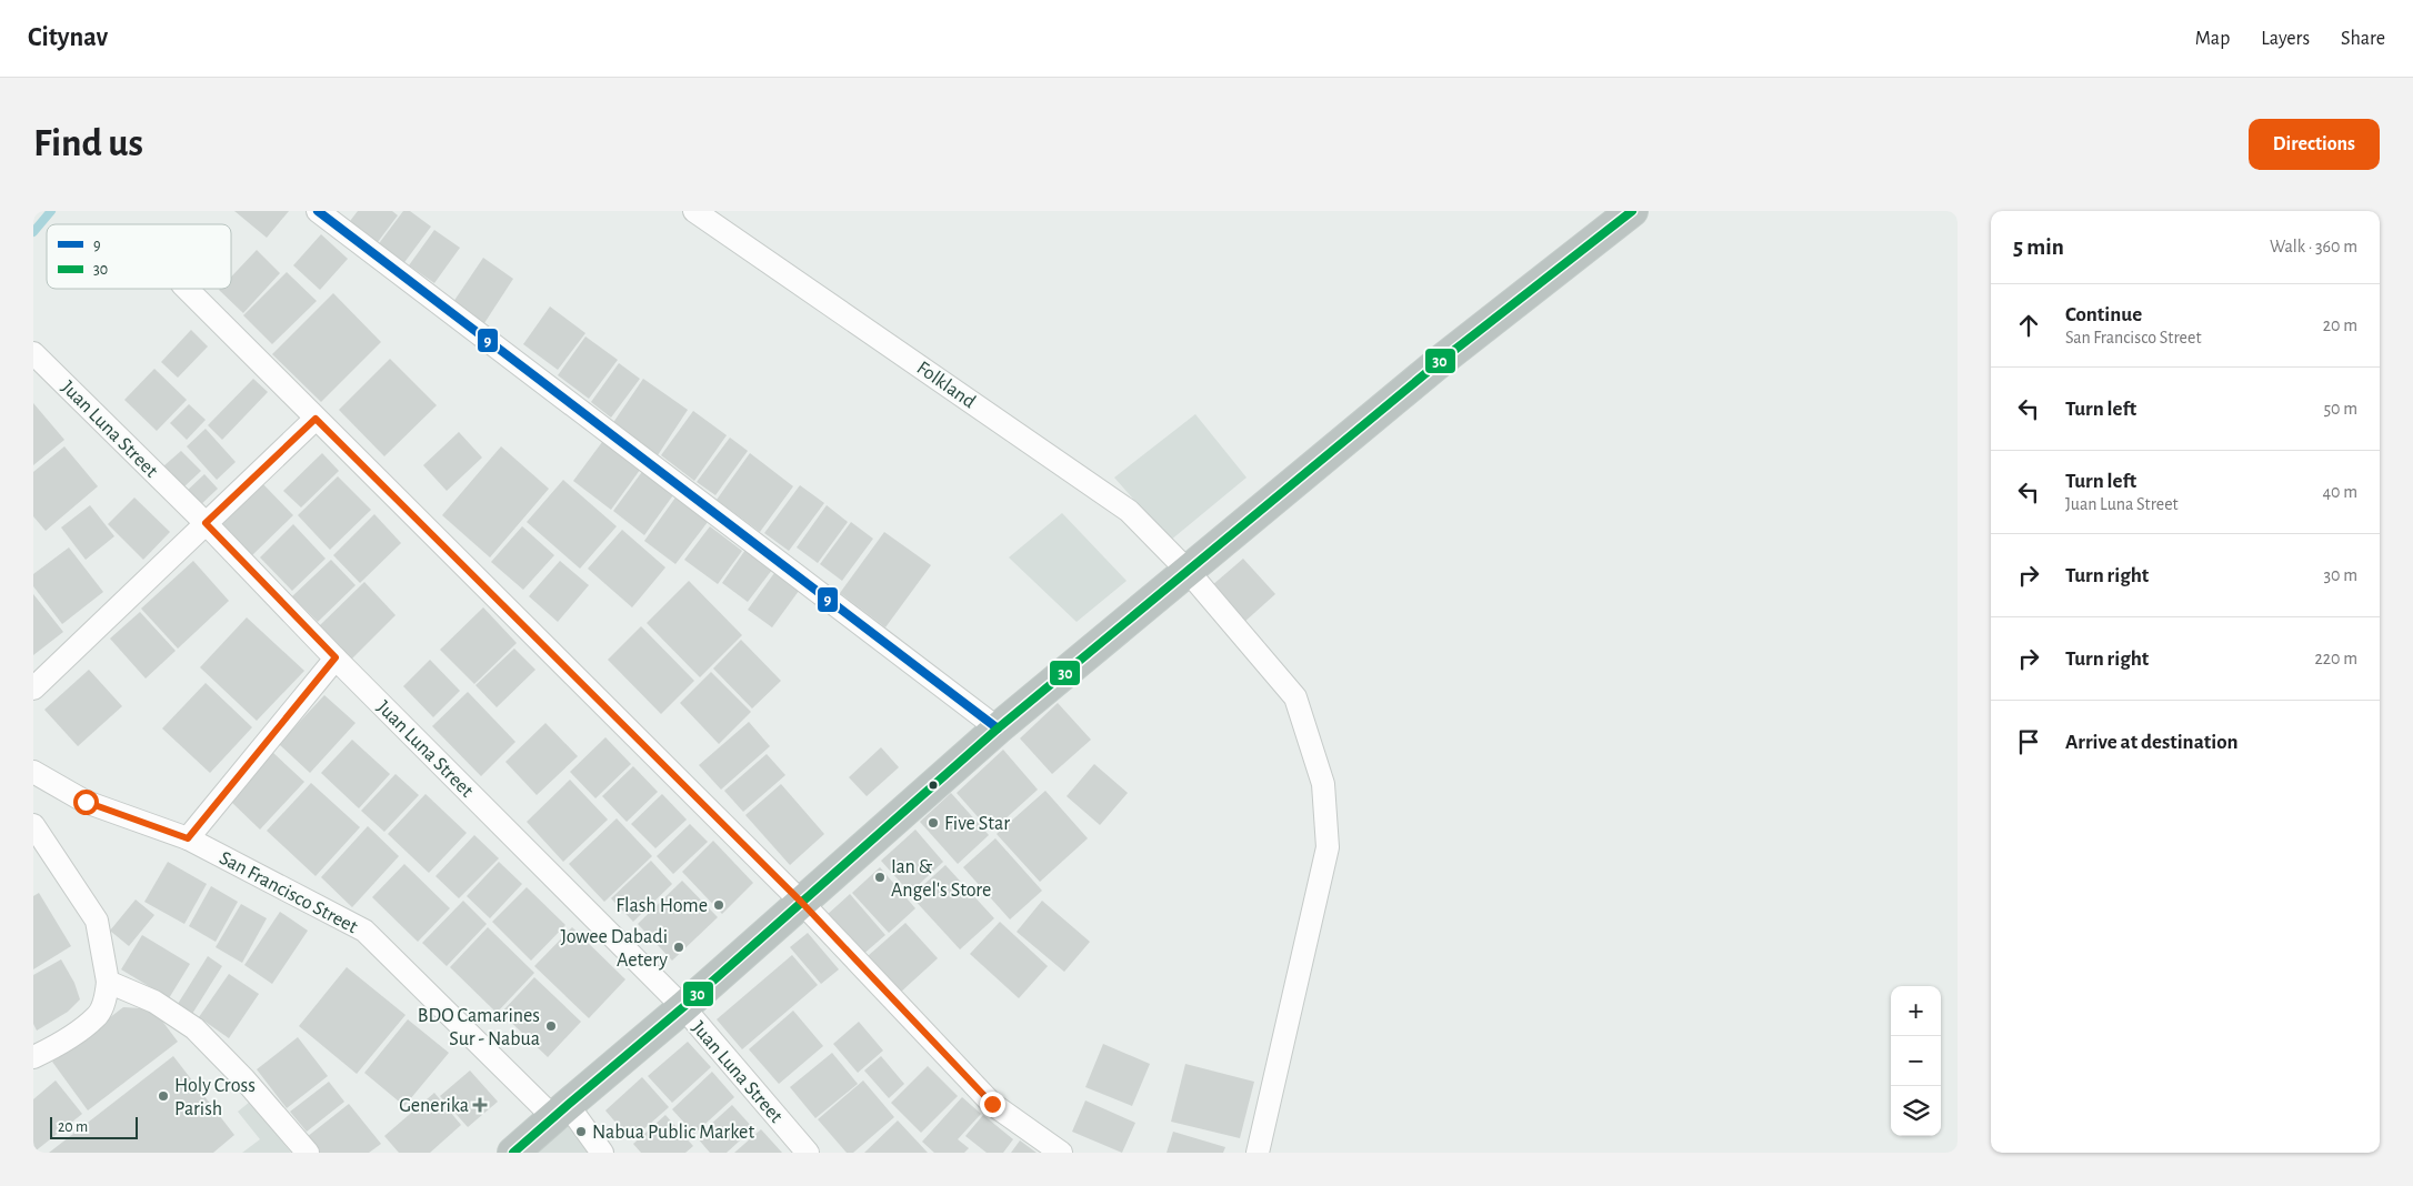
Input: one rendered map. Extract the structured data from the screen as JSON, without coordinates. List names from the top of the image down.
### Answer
{
  "streets": {
    "street": ["Folkland", "Juan Luna Street", "San Francisco Street"]
  },
  "places": {
    "other": [
      "Five Star",
      "Ian & Angel's Store",
      "Flash Home",
      "Jowee Dabadi Aetery",
      "BDO Camarines Sur - Nabua",
      "Holy Cross Parish",
      "Nabua Public Market"
    ],
    "health": ["Generika"]
  },
  "lines": ["transit line 9", "transit line 30"],
  "legend": ["9", "30"],
  "scale_bar": "20 m",
  "page": {
    "header": "Citynav",
    "nav": ["Map", "Layers", "Share"],
    "buttons": "Directions",
    "title": "Find us",
    "heading": ["5 min", "Walk · 360 m"],
    "list": [
      ["Continue", "San Francisco Street", "20 m"],
      ["Turn left", "50 m"],
      ["Turn left", "Juan Luna Street", "40 m"],
      ["Turn right", "30 m"],
      ["Turn right", "220 m"],
      "Arrive at destination"
    ],
    "map_buttons": ["+", "−"],
    "scale": "20 m"
  }
}
